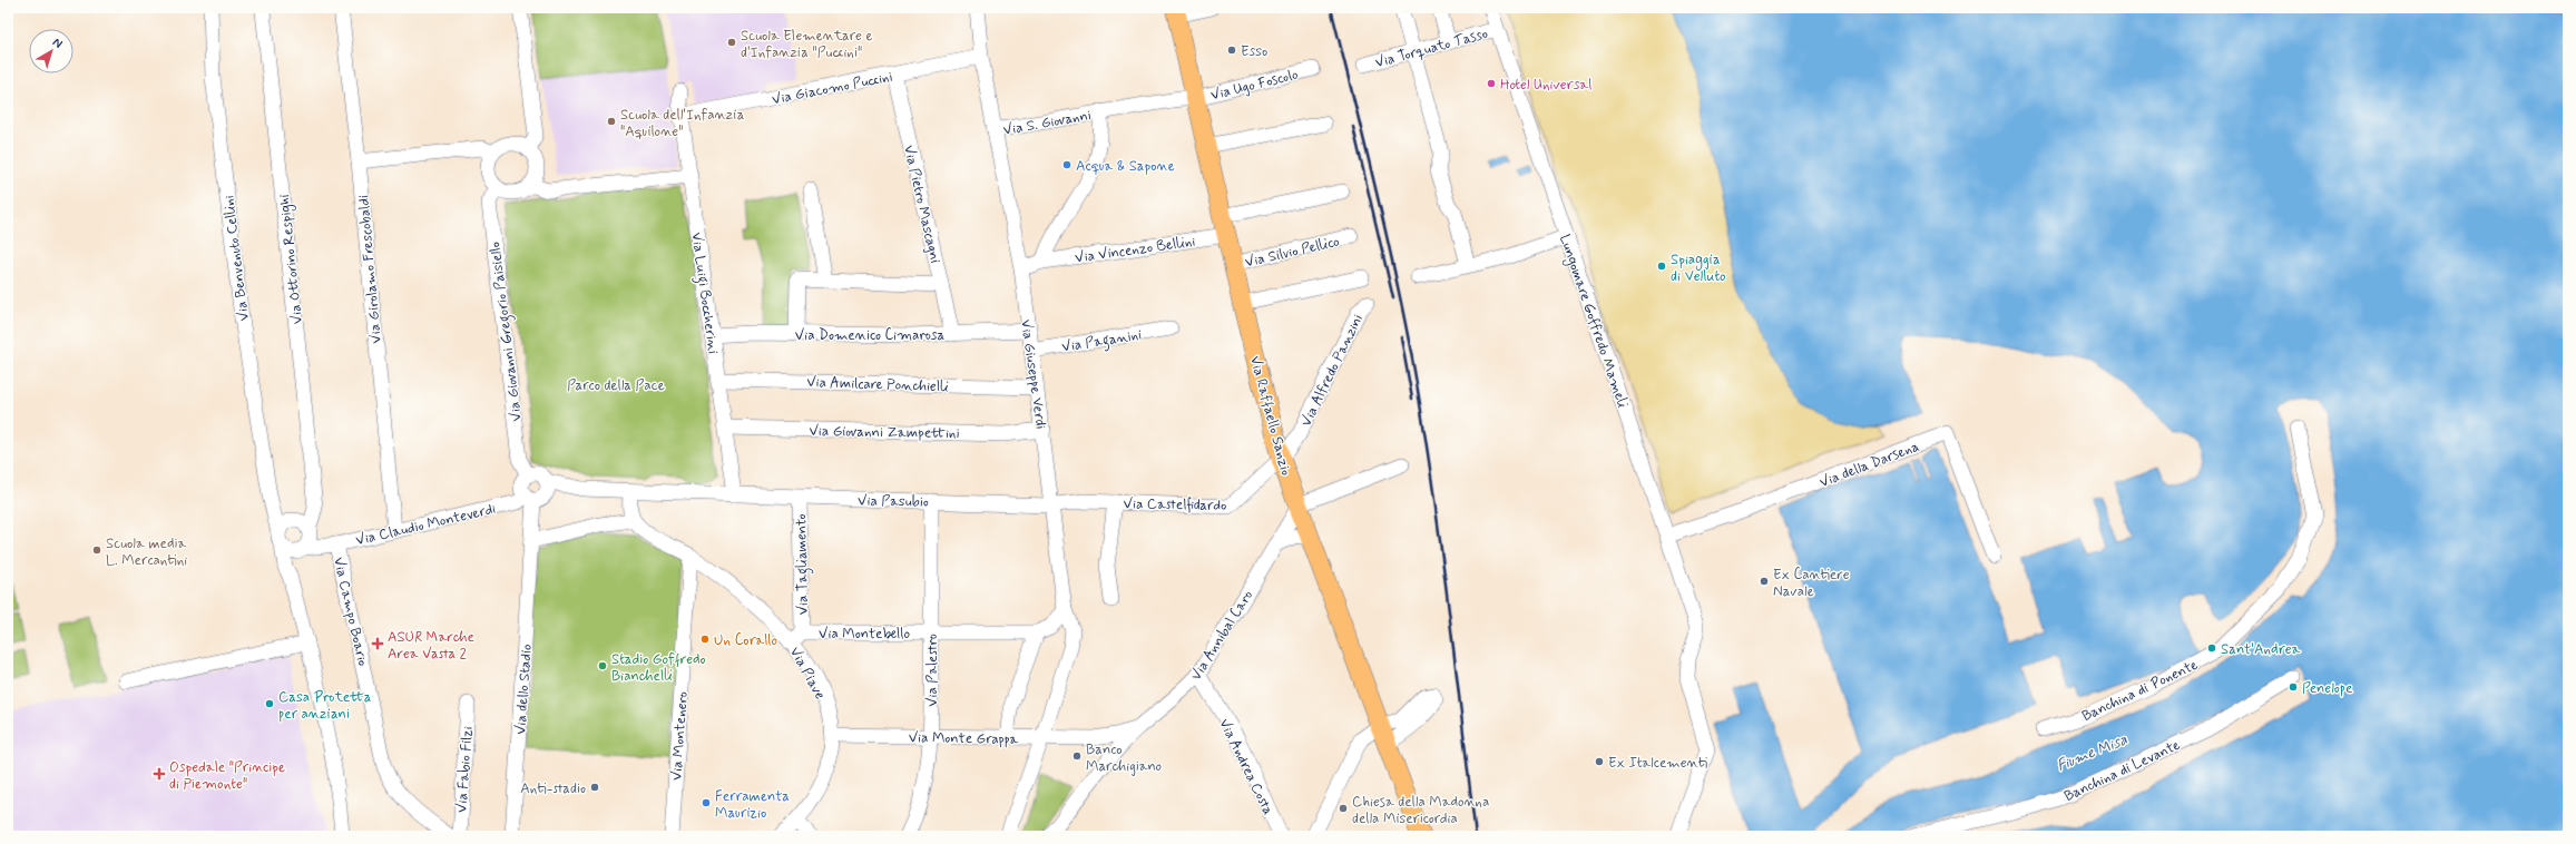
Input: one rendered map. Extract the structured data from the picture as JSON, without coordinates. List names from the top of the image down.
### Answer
{
  "streets": {
    "main road": ["Via Raffaello Sanzio"],
    "street": [
      "Via Torquato Tasso",
      "Via Ugo Foscolo",
      "Via Giacomo Puccini",
      "Via S. Giovanni",
      "Via Pietro Mascagni",
      "Via Vincenzo Bellini",
      "Via Silvio Pellico",
      "Via Benvenuto Cellini",
      "Via Ottorino Respighi",
      "Via Girolamo Frescobaldi",
      "Via Luigi Boccherini",
      "Lungomare Goffredo Mameli",
      "Via Giovanni Gregorio Paisiello",
      "Via Domenico Cimarosa",
      "Via Paganini",
      "Via Alfredo Panzini",
      "Via Giuseppe Verdi",
      "Via Amilcare Ponchielli",
      "Via Giovanni Zampettini",
      "Via della Darsena",
      "Via Pasubio",
      "Via Castelfidardo",
      "Via Claudio Monteverdi",
      "Via Tagliamento",
      "Via Campo Boario",
      "Via Montebello",
      "Via Annibal Caro",
      "Via Palestro",
      "Via Piave",
      "Via dello Stadio",
      "Banchina di Ponente",
      "Via Montenero",
      "Via Monte Grappa",
      "Via Andrea Costa",
      "Via Fabio Filzi",
      "Banchina di Levante"
    ]
  },
  "crossings": [
    ["Via Torquato Tasso", "Lungomare Goffredo Mameli"],
    ["Via Ugo Foscolo", "Via S. Giovanni"],
    ["Via Ugo Foscolo", "Via Raffaello Sanzio"],
    ["Via Giacomo Puccini", "Via Pietro Mascagni"],
    ["Via Giacomo Puccini", "Via Luigi Boccherini"],
    ["Via Giacomo Puccini", "Via Giuseppe Verdi"],
    ["Via S. Giovanni", "Via Vincenzo Bellini"],
    ["Via S. Giovanni", "Via Giuseppe Verdi"],
    ["Via S. Giovanni", "Via Raffaello Sanzio"],
    ["Via Pietro Mascagni", "Via Domenico Cimarosa"],
    ["Via Vincenzo Bellini", "Via Giuseppe Verdi"],
    ["Via Vincenzo Bellini", "Via Raffaello Sanzio"],
    ["Via Silvio Pellico", "Via Raffaello Sanzio"],
    ["Via Benvenuto Cellini", "Via Claudio Monteverdi"],
    ["Via Ottorino Respighi", "Via Claudio Monteverdi"],
    ["Via Girolamo Frescobaldi", "Via Claudio Monteverdi"],
    ["Via Luigi Boccherini", "Via Domenico Cimarosa"],
    ["Via Luigi Boccherini", "Via Amilcare Ponchielli"],
    ["Via Luigi Boccherini", "Via Giovanni Zampettini"],
    ["Via Luigi Boccherini", "Via Pasubio"],
    ["Via Luigi Boccherini", "Via Claudio Monteverdi"],
    ["Lungomare Goffredo Mameli", "Via della Darsena"],
    ["Via Giovanni Gregorio Paisiello", "Via dello Stadio"],
    ["Via Domenico Cimarosa", "Via Giuseppe Verdi"],
    ["Via Paganini", "Via Giuseppe Verdi"],
    ["Via Alfredo Panzini", "Via Raffaello Sanzio"],
    ["Via Alfredo Panzini", "Via Castelfidardo"],
    ["Via Giuseppe Verdi", "Via Amilcare Ponchielli"],
    ["Via Giuseppe Verdi", "Via Giovanni Zampettini"],
    ["Via Giuseppe Verdi", "Via Pasubio"],
    ["Via Giuseppe Verdi", "Via Castelfidardo"],
    ["Via Giuseppe Verdi", "Via Monte Grappa"],
    ["Via Raffaello Sanzio", "Via Castelfidardo"],
    ["Via Raffaello Sanzio", "Via Annibal Caro"],
    ["Via Pasubio", "Via Castelfidardo"],
    ["Via Pasubio", "Via Claudio Monteverdi"],
    ["Via Pasubio", "Via Tagliamento"],
    ["Via Pasubio", "Via Palestro"],
    ["Via Claudio Monteverdi", "Via Campo Boario"],
    ["Via Claudio Monteverdi", "Via dello Stadio"],
    ["Via Tagliamento", "Via Montebello"],
    ["Via Tagliamento", "Via Piave"],
    ["Via Montebello", "Via Palestro"],
    ["Via Montebello", "Via Piave"],
    ["Via Annibal Caro", "Via Monte Grappa"],
    ["Via Annibal Caro", "Via Andrea Costa"],
    ["Via Palestro", "Via Monte Grappa"],
    ["Via Piave", "Via Montenero"],
    ["Via Piave", "Via Monte Grappa"]
  ],
  "water": ["Fiume Misa"],
  "parks": ["Parco della Pace"],
  "places": {
    "other": [
      "Scuola Elementare e d'Infanzia \"Puccini\"",
      "Esso",
      "Hotel Universal",
      "Scuola dell'Infanzia \"Aquilone\"",
      "Acqua & Sapone",
      "Spiaggia di Velluto",
      "Scuola media L. Mercantini",
      "Ex Cantiere Navale",
      "Un Corallo",
      "Sant'Andrea",
      "Stadio Goffredo Bianchelli",
      "Penelope",
      "Casa Protetta per anziani",
      "Banco Marchigiano",
      "Ex Italcementi",
      "Anti-stadio",
      "Ferramenta Maurizio",
      "Chiesa della Madonna della Misericordia"
    ],
    "health": ["ASUR Marche Area Vasta 2", "Ospedale \"Principe di Piemonte\""]
  },
  "north": "top right"
}
